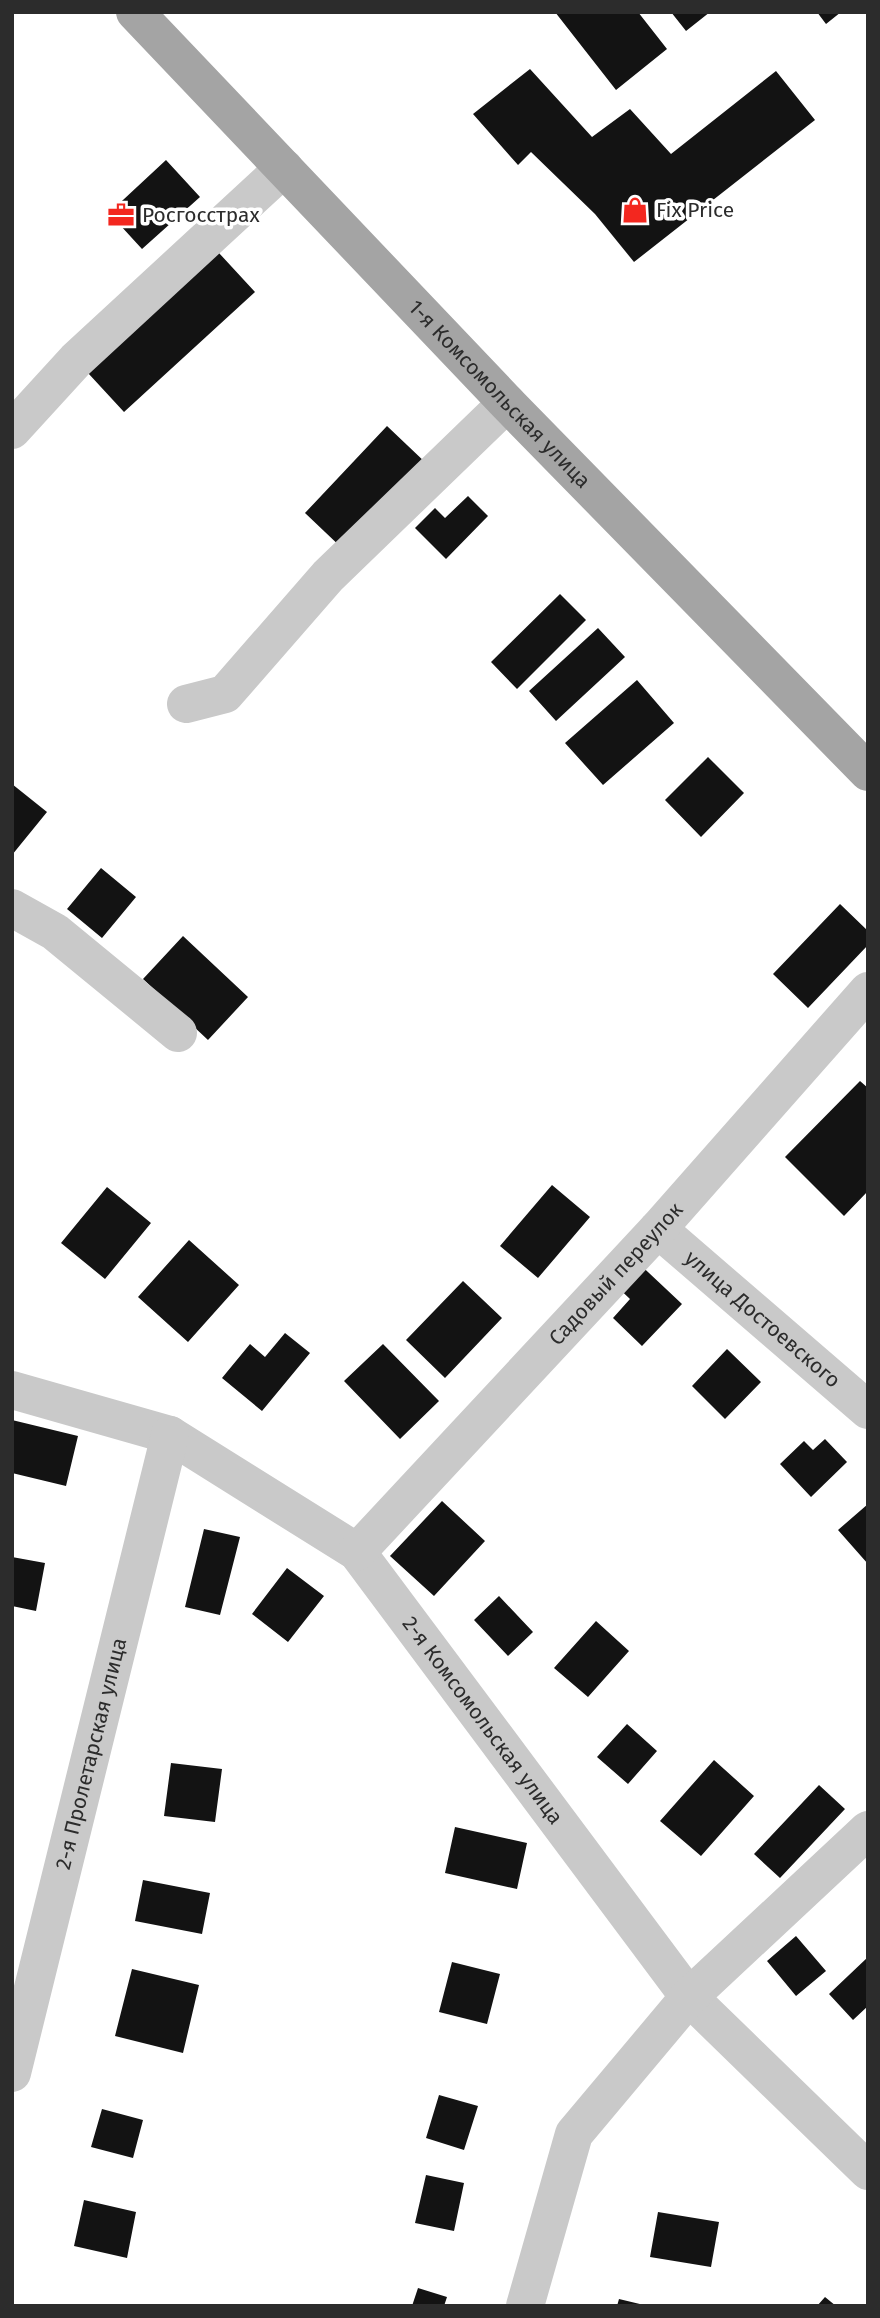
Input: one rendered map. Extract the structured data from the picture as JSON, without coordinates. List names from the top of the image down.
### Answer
{
  "streets": {
    "main road": ["1-я Комсомольская улица"],
    "street": [
      "Садовый переулок",
      "улица Достоевского",
      "2-я Комсомольская улица",
      "2-я Пролетарская улица"
    ]
  },
  "crossings": [
    ["Садовый переулок", "улица Достоевского"],
    ["Садовый переулок", "2-я Комсомольская улица"],
    ["2-я Комсомольская улица", "2-я Пролетарская улица"]
  ],
  "places": {
    "shop": ["Fix Price"],
    "office": ["Росгосстрах"]
  }
}
